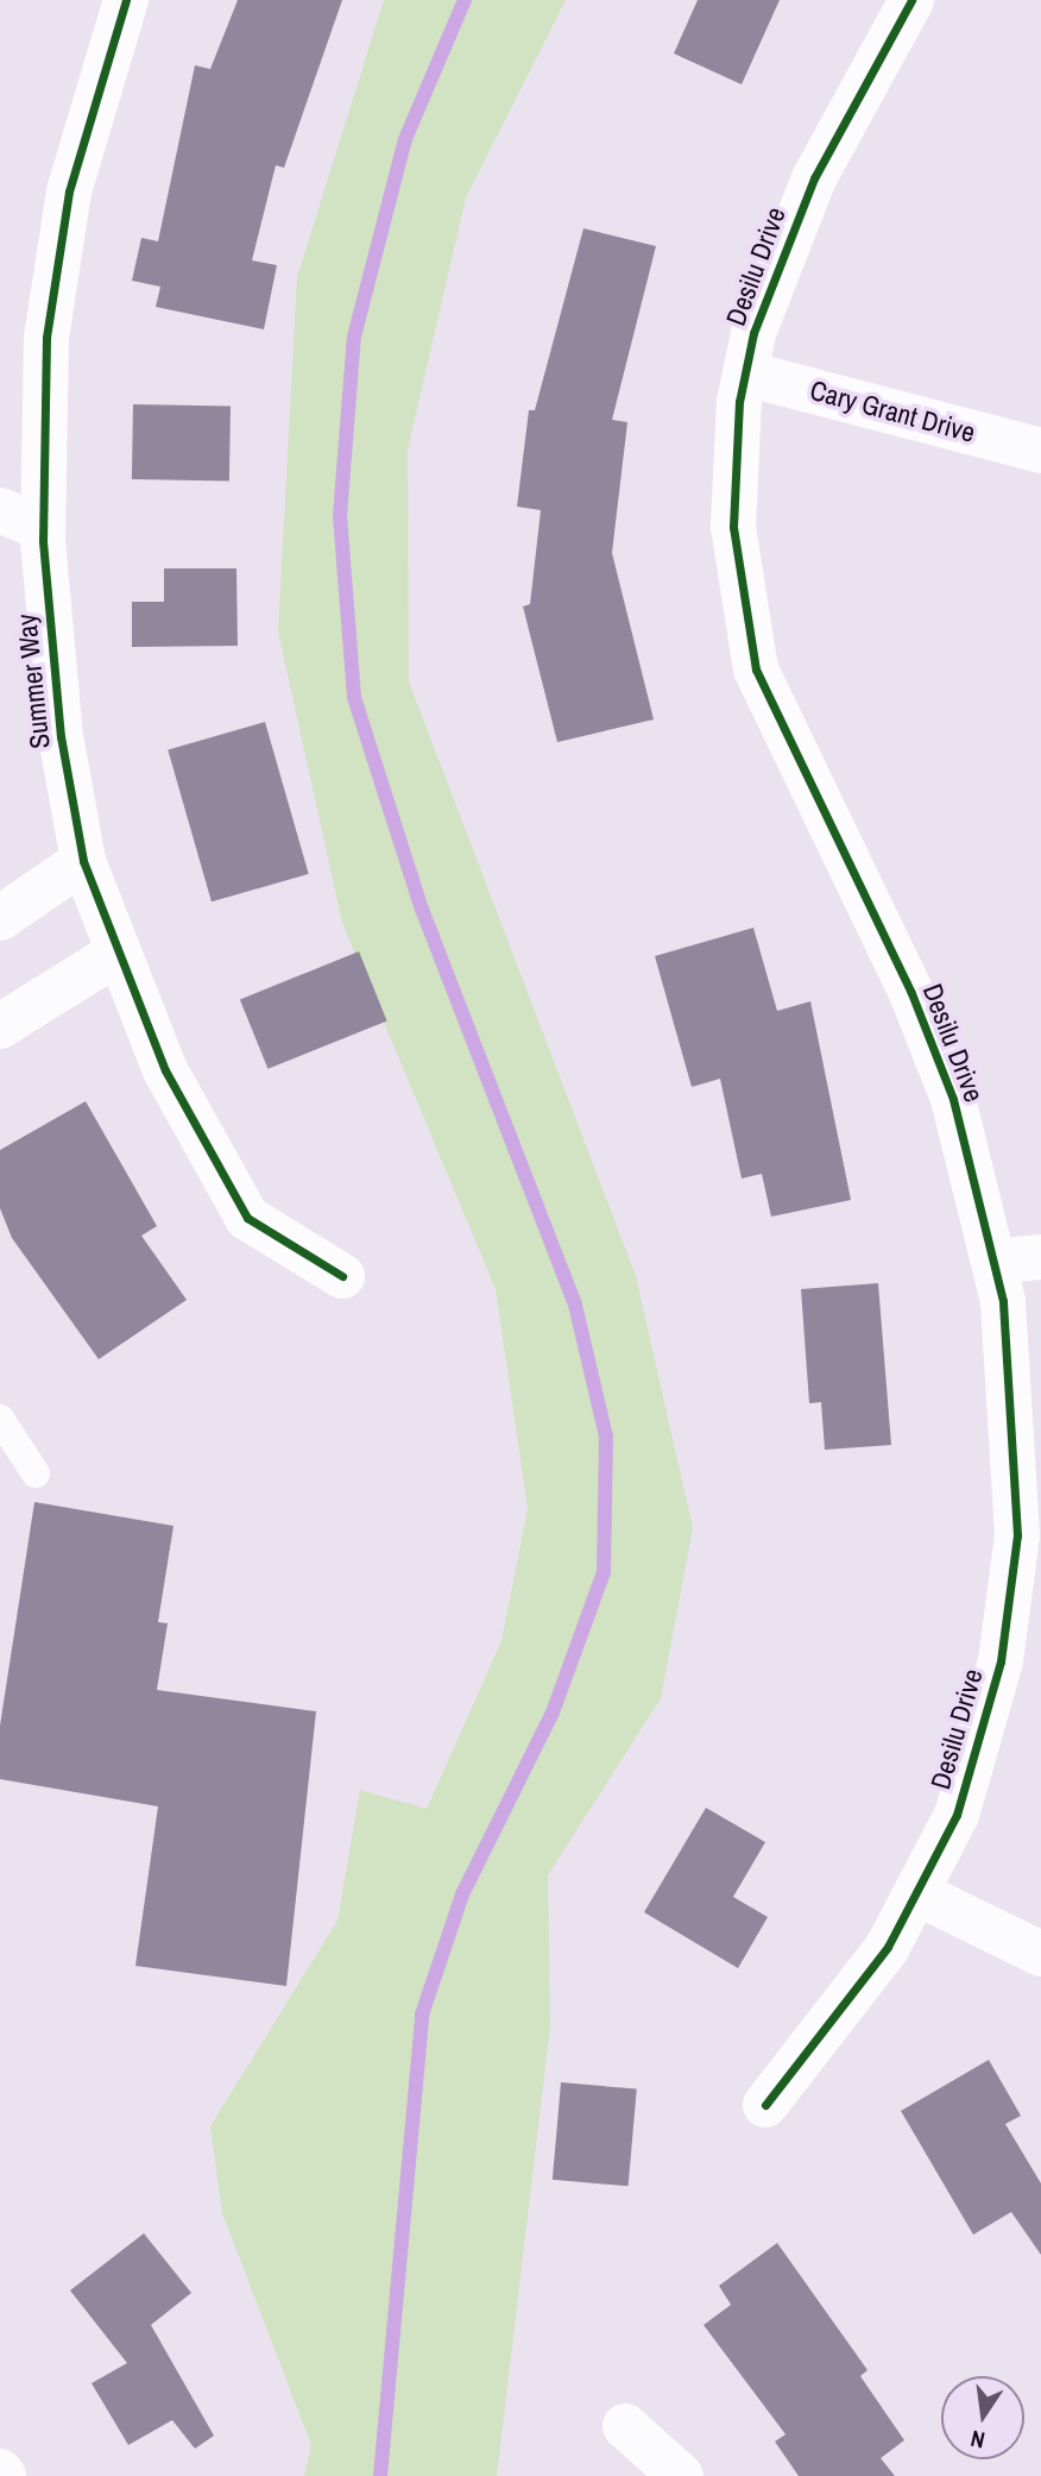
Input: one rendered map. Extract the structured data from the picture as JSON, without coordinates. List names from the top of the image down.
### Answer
{
  "streets": {
    "street": ["Desilu Drive", "Cary Grant Drive", "Summer Way"]
  },
  "crossings": [
    ["Desilu Drive", "Cary Grant Drive"]
  ],
  "north": "bottom"
}
